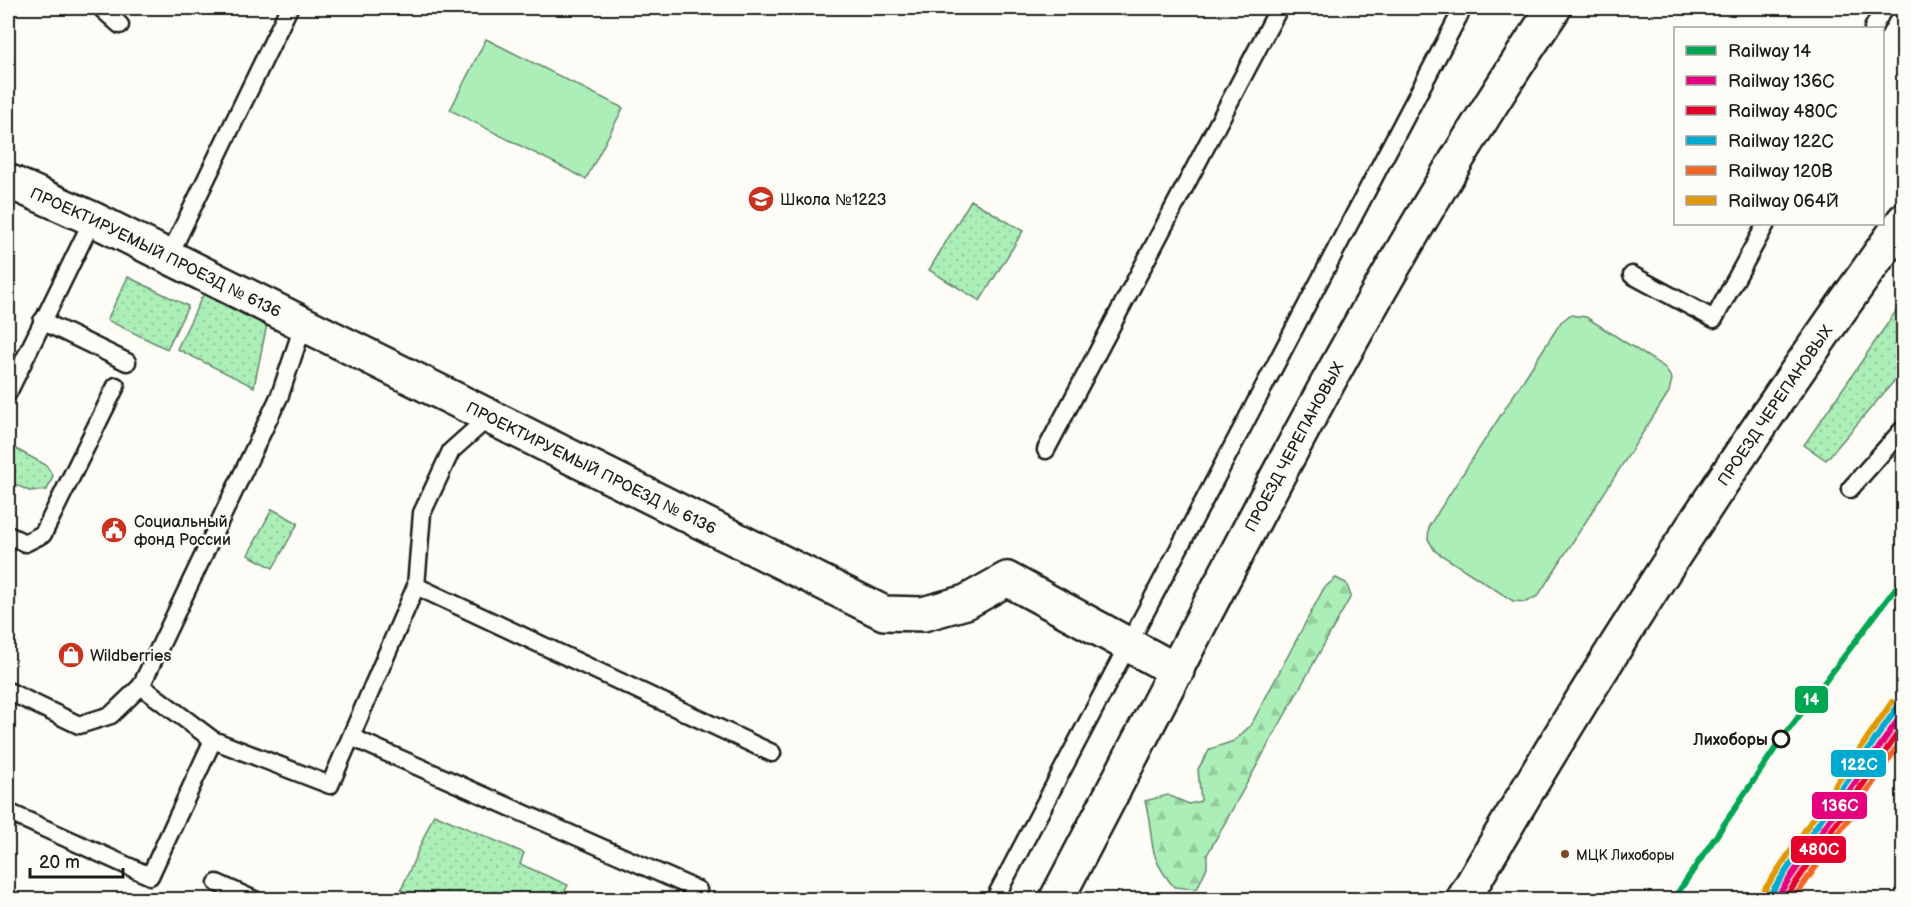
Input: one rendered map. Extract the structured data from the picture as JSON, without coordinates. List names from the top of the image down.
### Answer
{
  "streets": {
    "street": ["ПРОЕКТИРУЕМЫЙ ПРОЕЗД № 6136", "ПРОЕЗД ЧЕРЕПАНОВЫХ"]
  },
  "crossings": [
    ["ПРОЕКТИРУЕМЫЙ ПРОЕЗД № 6136", "ПРОЕЗД ЧЕРЕПАНОВЫХ"]
  ],
  "places": {
    "school or university": ["Школа №1223"],
    "public building": ["Социальный фонд России"],
    "shop": ["Wildberries"],
    "other": ["Лихоборы", "МЦК Лихоборы"]
  },
  "lines": [
    "rail line 14",
    "rail line 064Й",
    "rail line 122С",
    "rail line 136С",
    "rail line 480С",
    "rail line 120В"
  ],
  "legend": [
    "Railway 14",
    "Railway 136С",
    "Railway 480С",
    "Railway 122С",
    "Railway 120В",
    "Railway 064Й"
  ],
  "scale_bar": "20 m"
}
